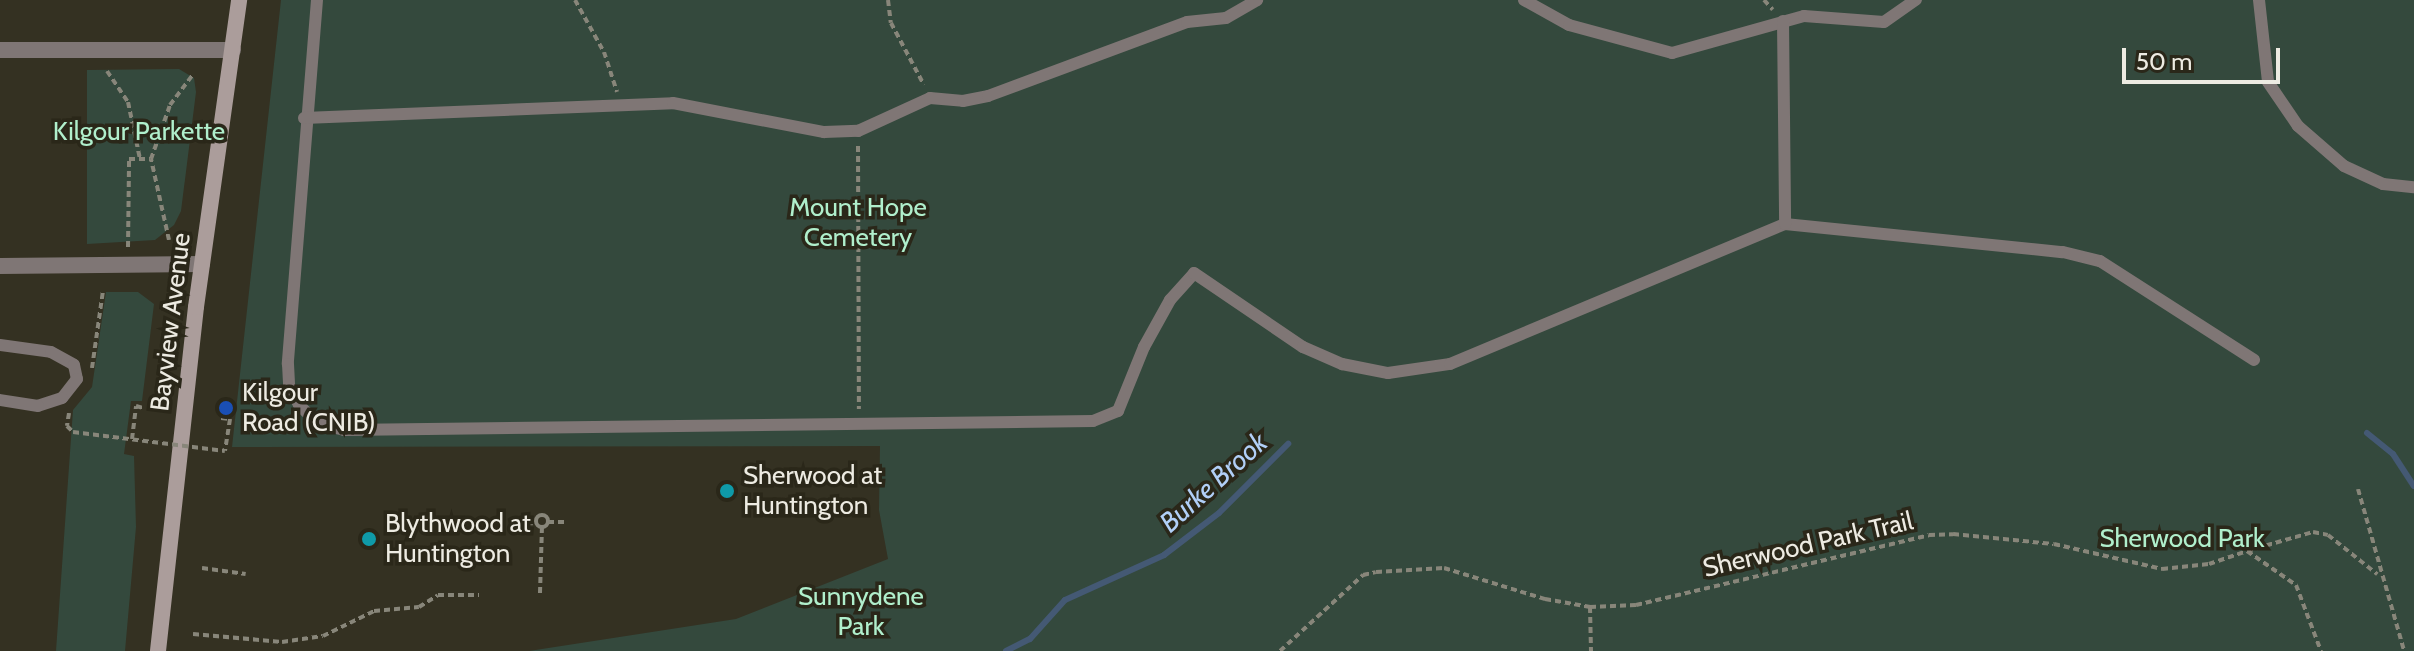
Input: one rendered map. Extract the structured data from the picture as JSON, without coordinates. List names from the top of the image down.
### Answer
{
  "streets": {
    "main road": ["Bayview Avenue"],
    "path": ["Sherwood Park Trail"]
  },
  "water": ["Burke Brook"],
  "parks": [
    "Kilgour Parkette",
    "Mount Hope Cemetery",
    "Sherwood Park",
    "Sunnydene Park"
  ],
  "places": ["Kilgour Road (CNIB)", "Sherwood at Huntington", "Blythwood at Huntington"],
  "scale_bar": "50 m"
}
